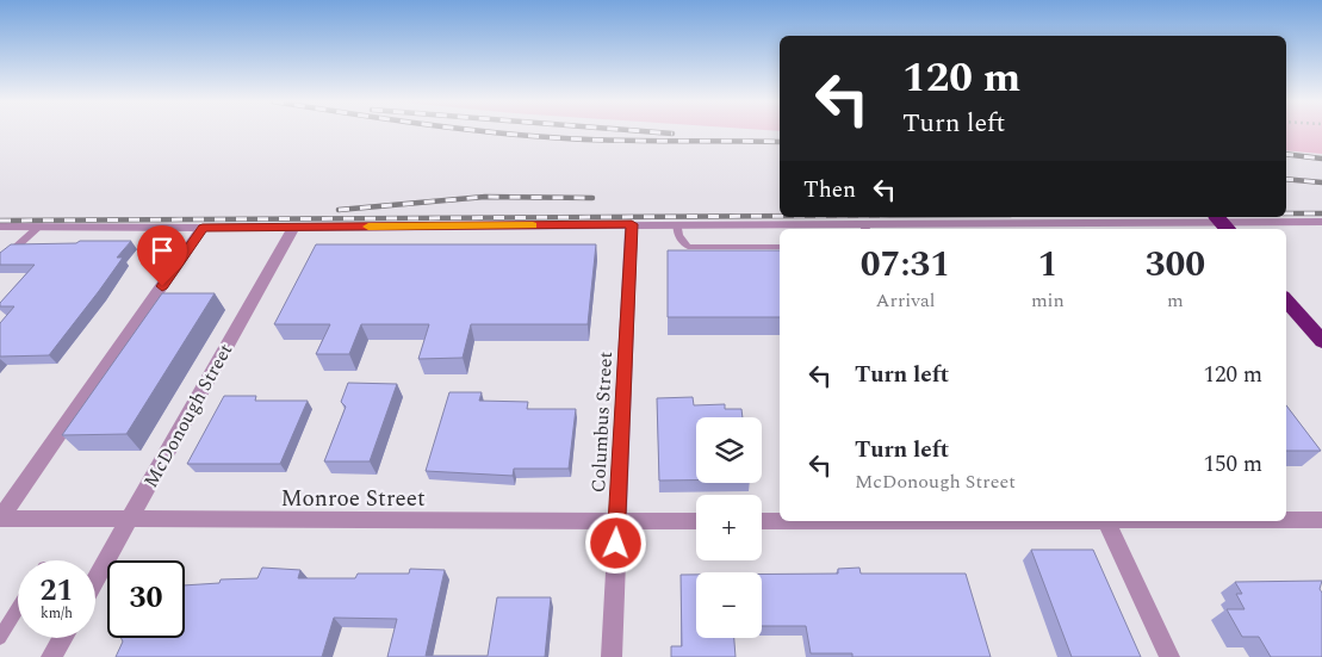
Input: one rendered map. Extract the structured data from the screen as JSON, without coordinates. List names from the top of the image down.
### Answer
{
  "streets": {
    "street": ["McDonough Street", "Columbus Street", "Monroe Street"]
  },
  "crossings": [
    ["McDonough Street", "Monroe Street"],
    ["Columbus Street", "Monroe Street"]
  ],
  "page": {
    "turn": ["120 m", "Turn left"],
    "then": "Then",
    "eta": [
      "07:31",
      "Arrival",
      "1",
      "min",
      "300",
      "m"
    ],
    "list": [
      {
        "name": "Turn left",
        "value": "120 m"
      },
      {
        "name": "Turn left",
        "note": "McDonough Street",
        "value": "150 m"
      }
    ],
    "map_buttons": ["+", "−"],
    "speed": "21 km/h",
    "limit": "30"
  }
}
